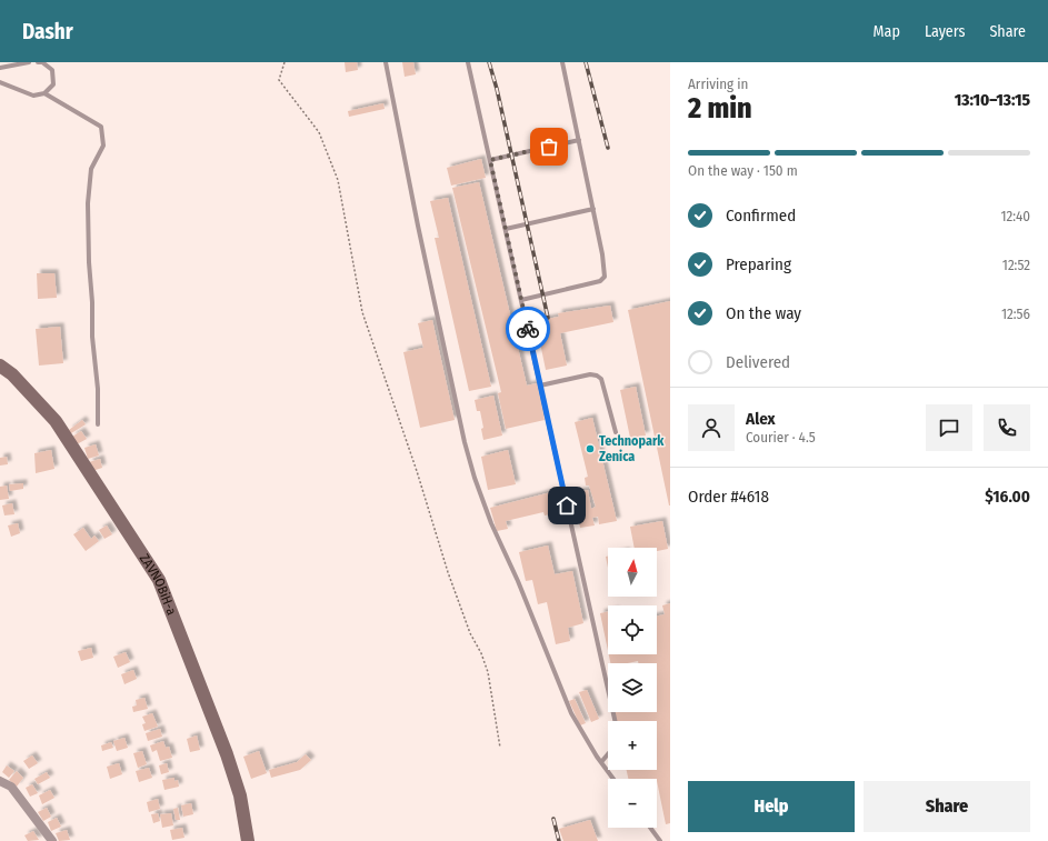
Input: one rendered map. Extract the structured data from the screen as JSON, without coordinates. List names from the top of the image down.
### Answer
{
  "streets": {
    "main road": ["ZAVNOBiH-a"]
  },
  "places": ["Technopark Zenica"],
  "north": "top",
  "page": {
    "header": "Dashr",
    "nav": ["Map", "Layers", "Share"],
    "heading": ["2 min", "Arriving in", "13:10–13:15"],
    "panel": [
      "Alex",
      "Courier · 4.5",
      "Order #4618",
      "$16.00"
    ],
    "bar": "On the way · 150 m",
    "list": [
      ["Confirmed", "12:40"],
      ["Preparing", "12:52"],
      ["On the way", "12:56"],
      "Delivered"
    ],
    "map_buttons": ["+", "−"],
    "buttons": ["Help", "Share"]
  }
}
